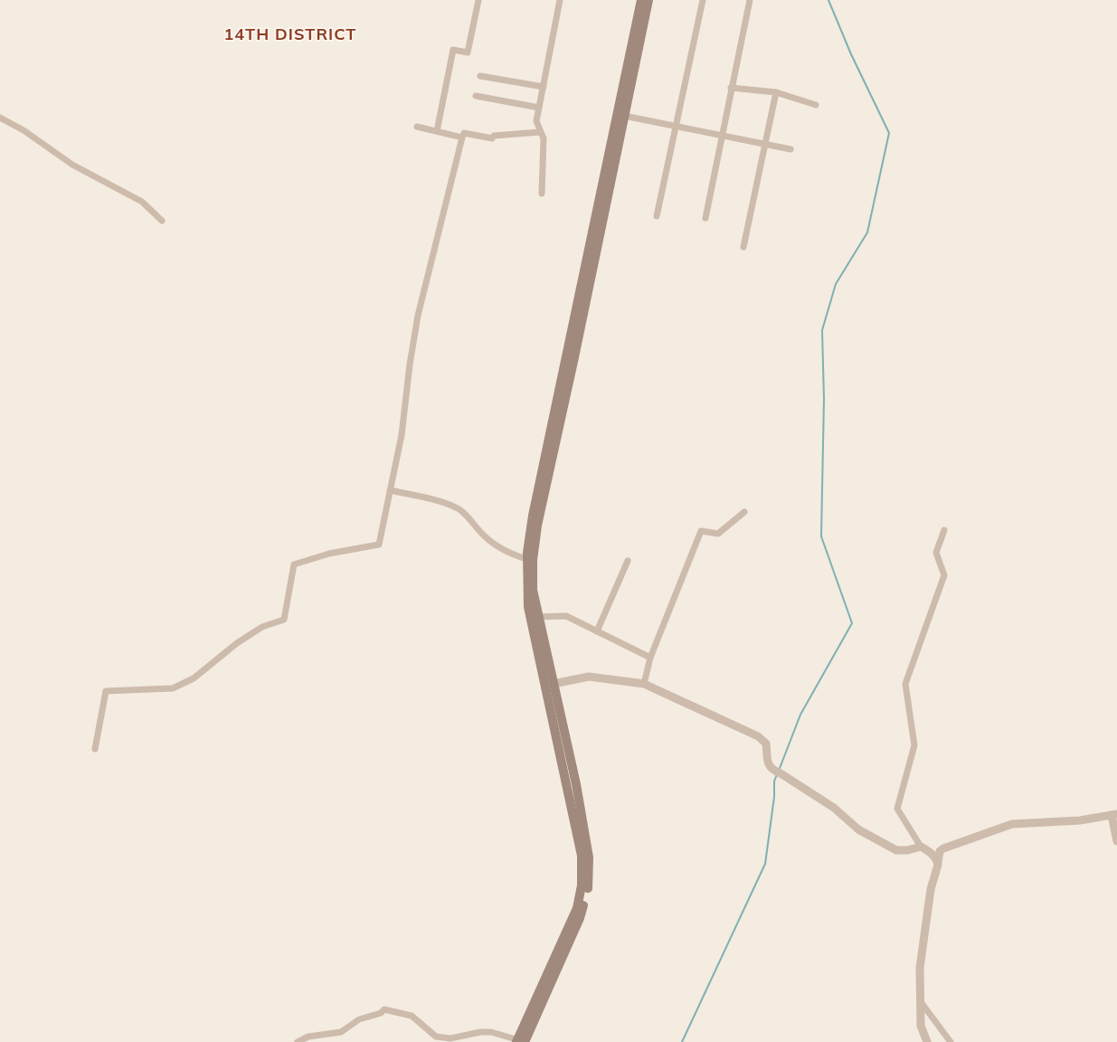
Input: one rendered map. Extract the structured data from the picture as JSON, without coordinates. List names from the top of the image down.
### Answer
{
  "districts": ["14TH DISTRICT"]
}
